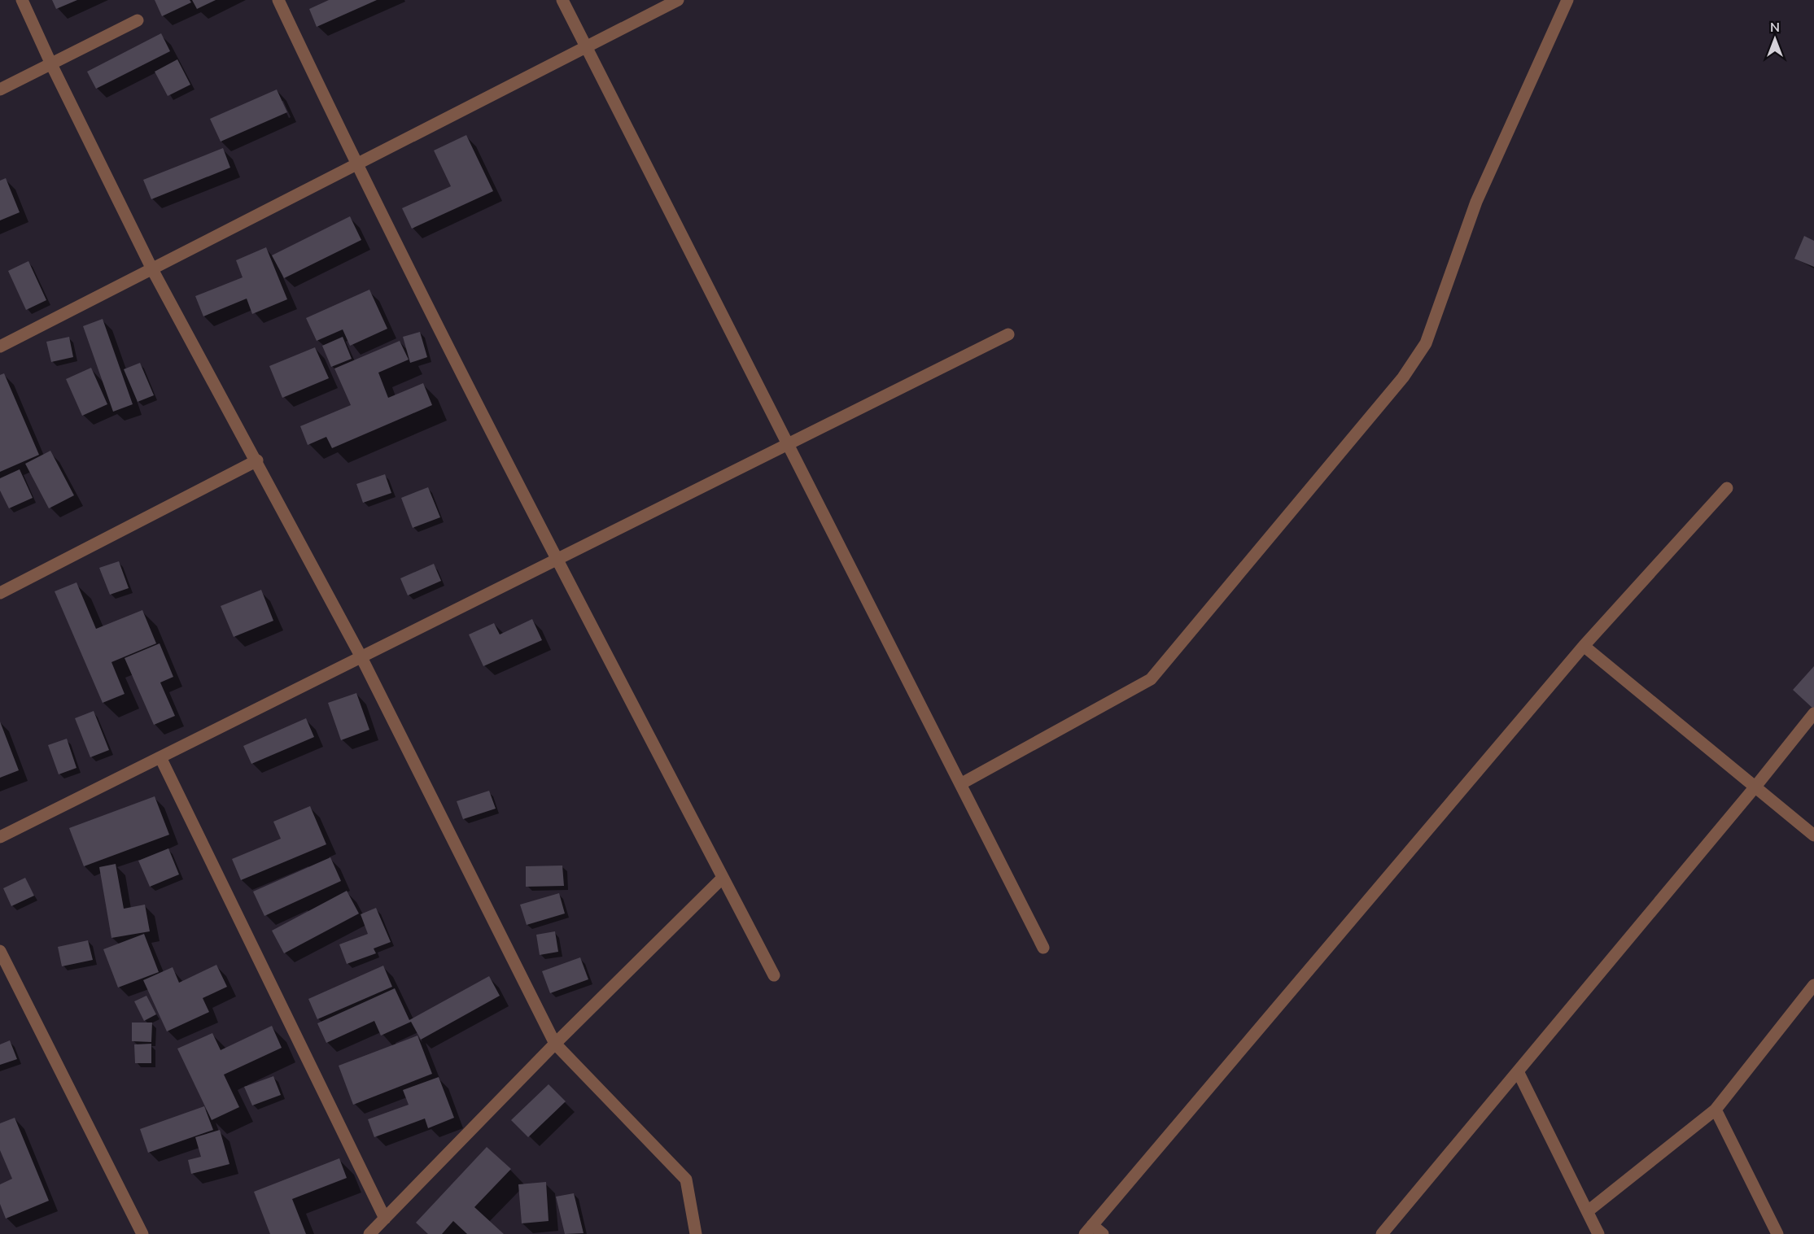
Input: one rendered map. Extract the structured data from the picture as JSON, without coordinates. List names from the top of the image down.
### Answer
{
  "north": "top"
}
